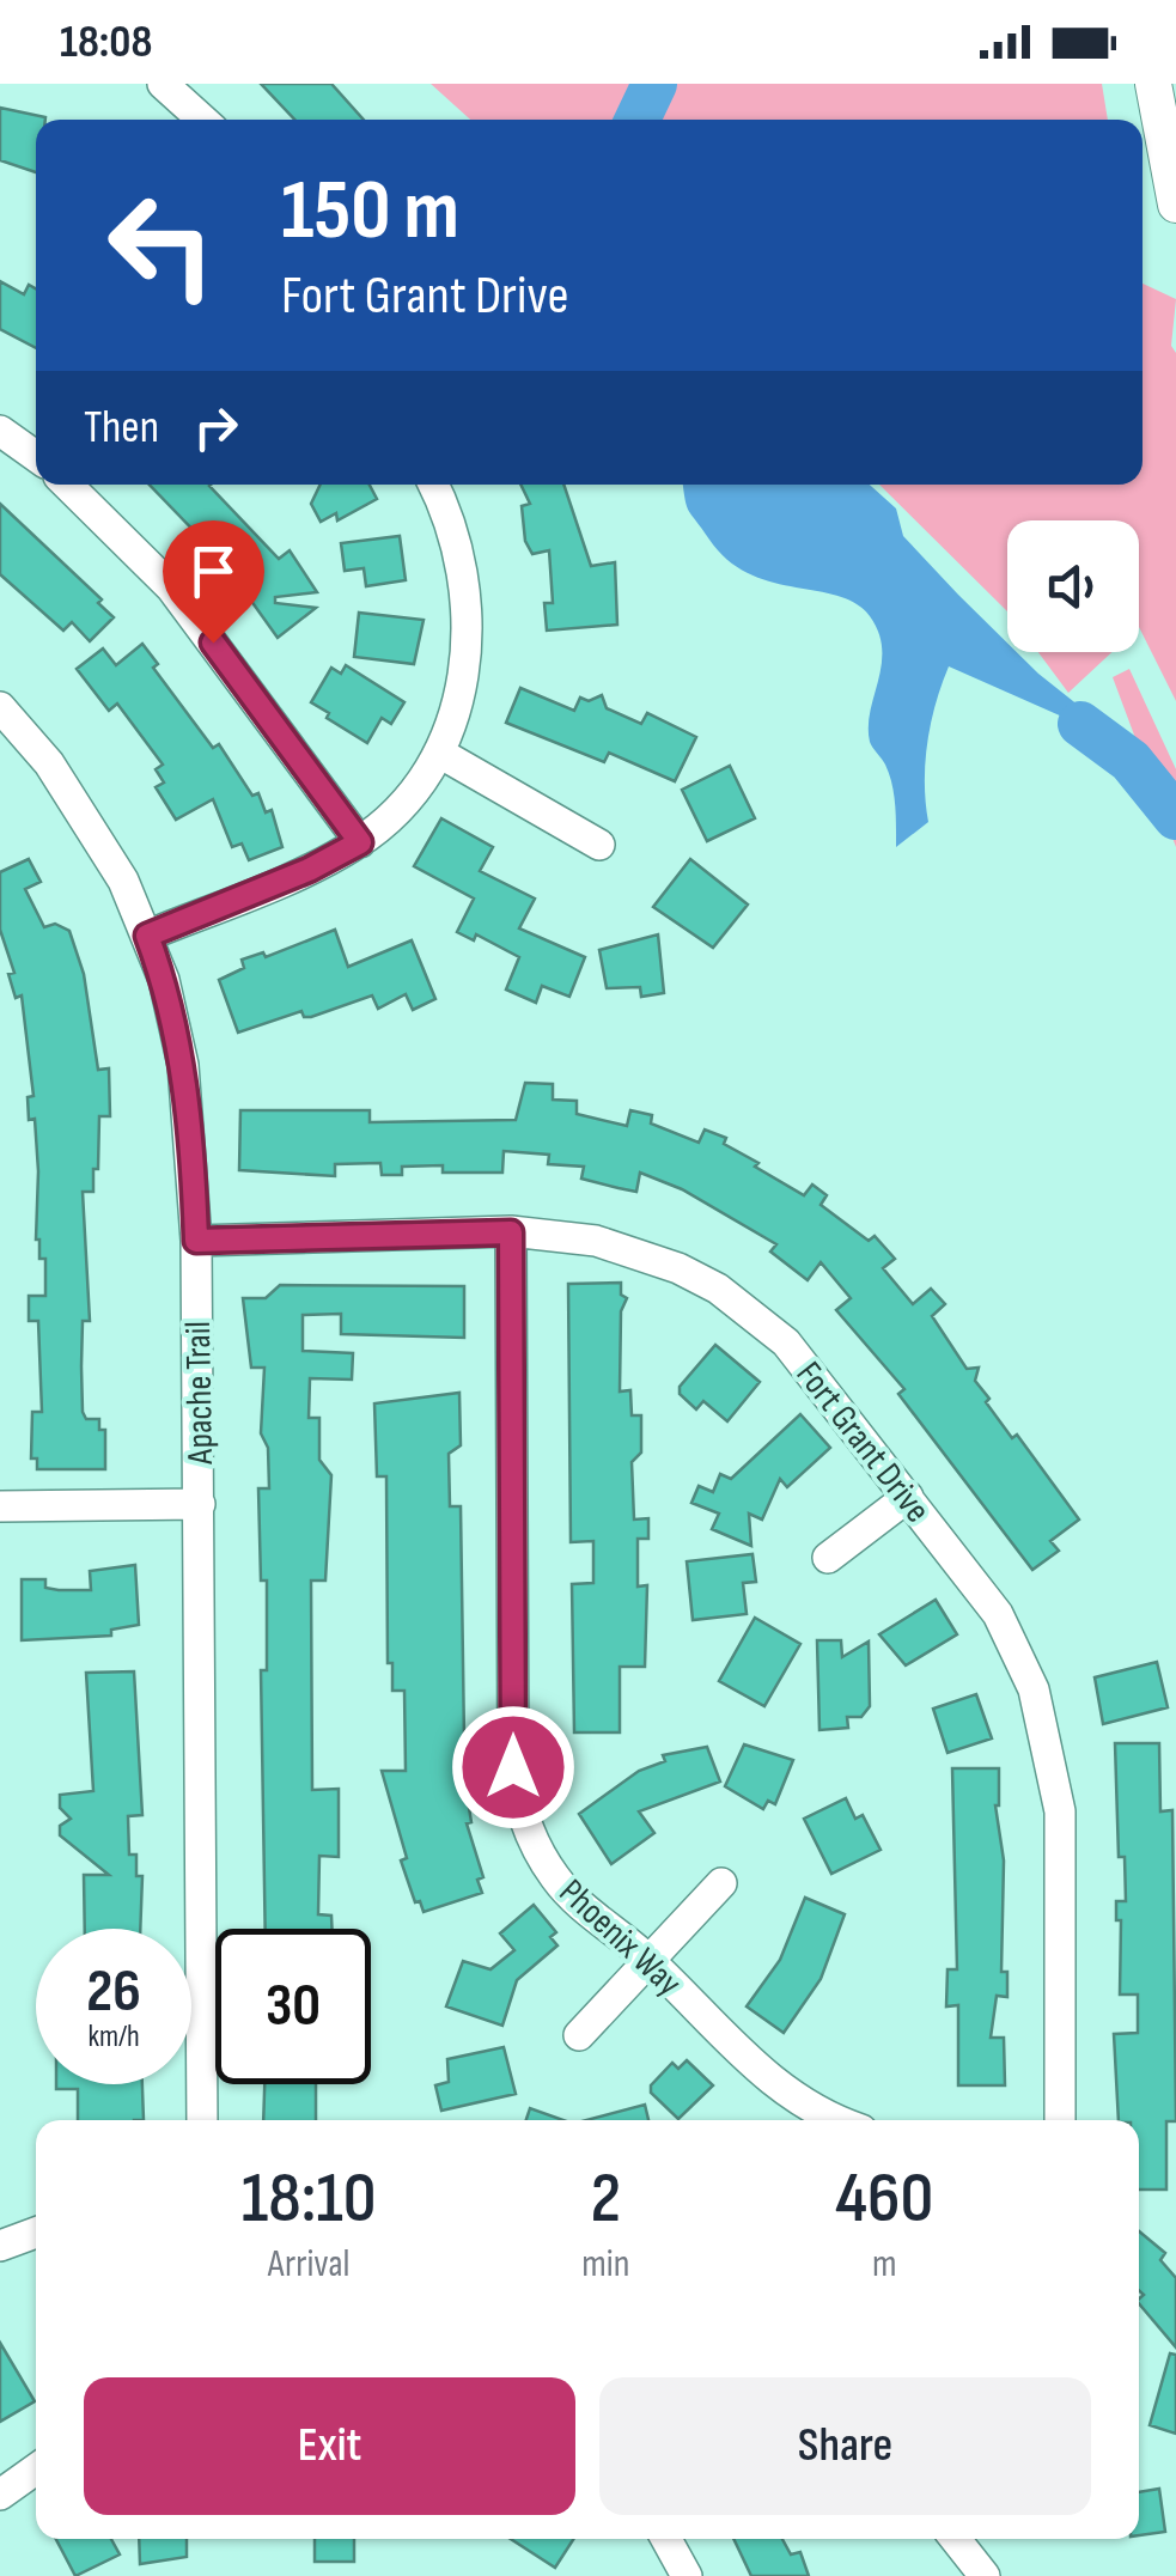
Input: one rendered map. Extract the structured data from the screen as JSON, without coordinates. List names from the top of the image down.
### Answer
{
  "streets": {
    "street": ["Apache Trail", "Fort Grant Drive", "Phoenix Way"]
  },
  "crossings": [
    ["Apache Trail", "Fort Grant Drive"],
    ["Fort Grant Drive", "Phoenix Way"]
  ],
  "page": {
    "status": "18:08",
    "turn": ["150 m", "Fort Grant Drive"],
    "then": "Then",
    "speed": "26 km/h",
    "limit": "30",
    "eta": [
      "18:10",
      "Arrival",
      "2",
      "min",
      "460",
      "m"
    ],
    "buttons": ["Exit", "Share"]
  }
}
